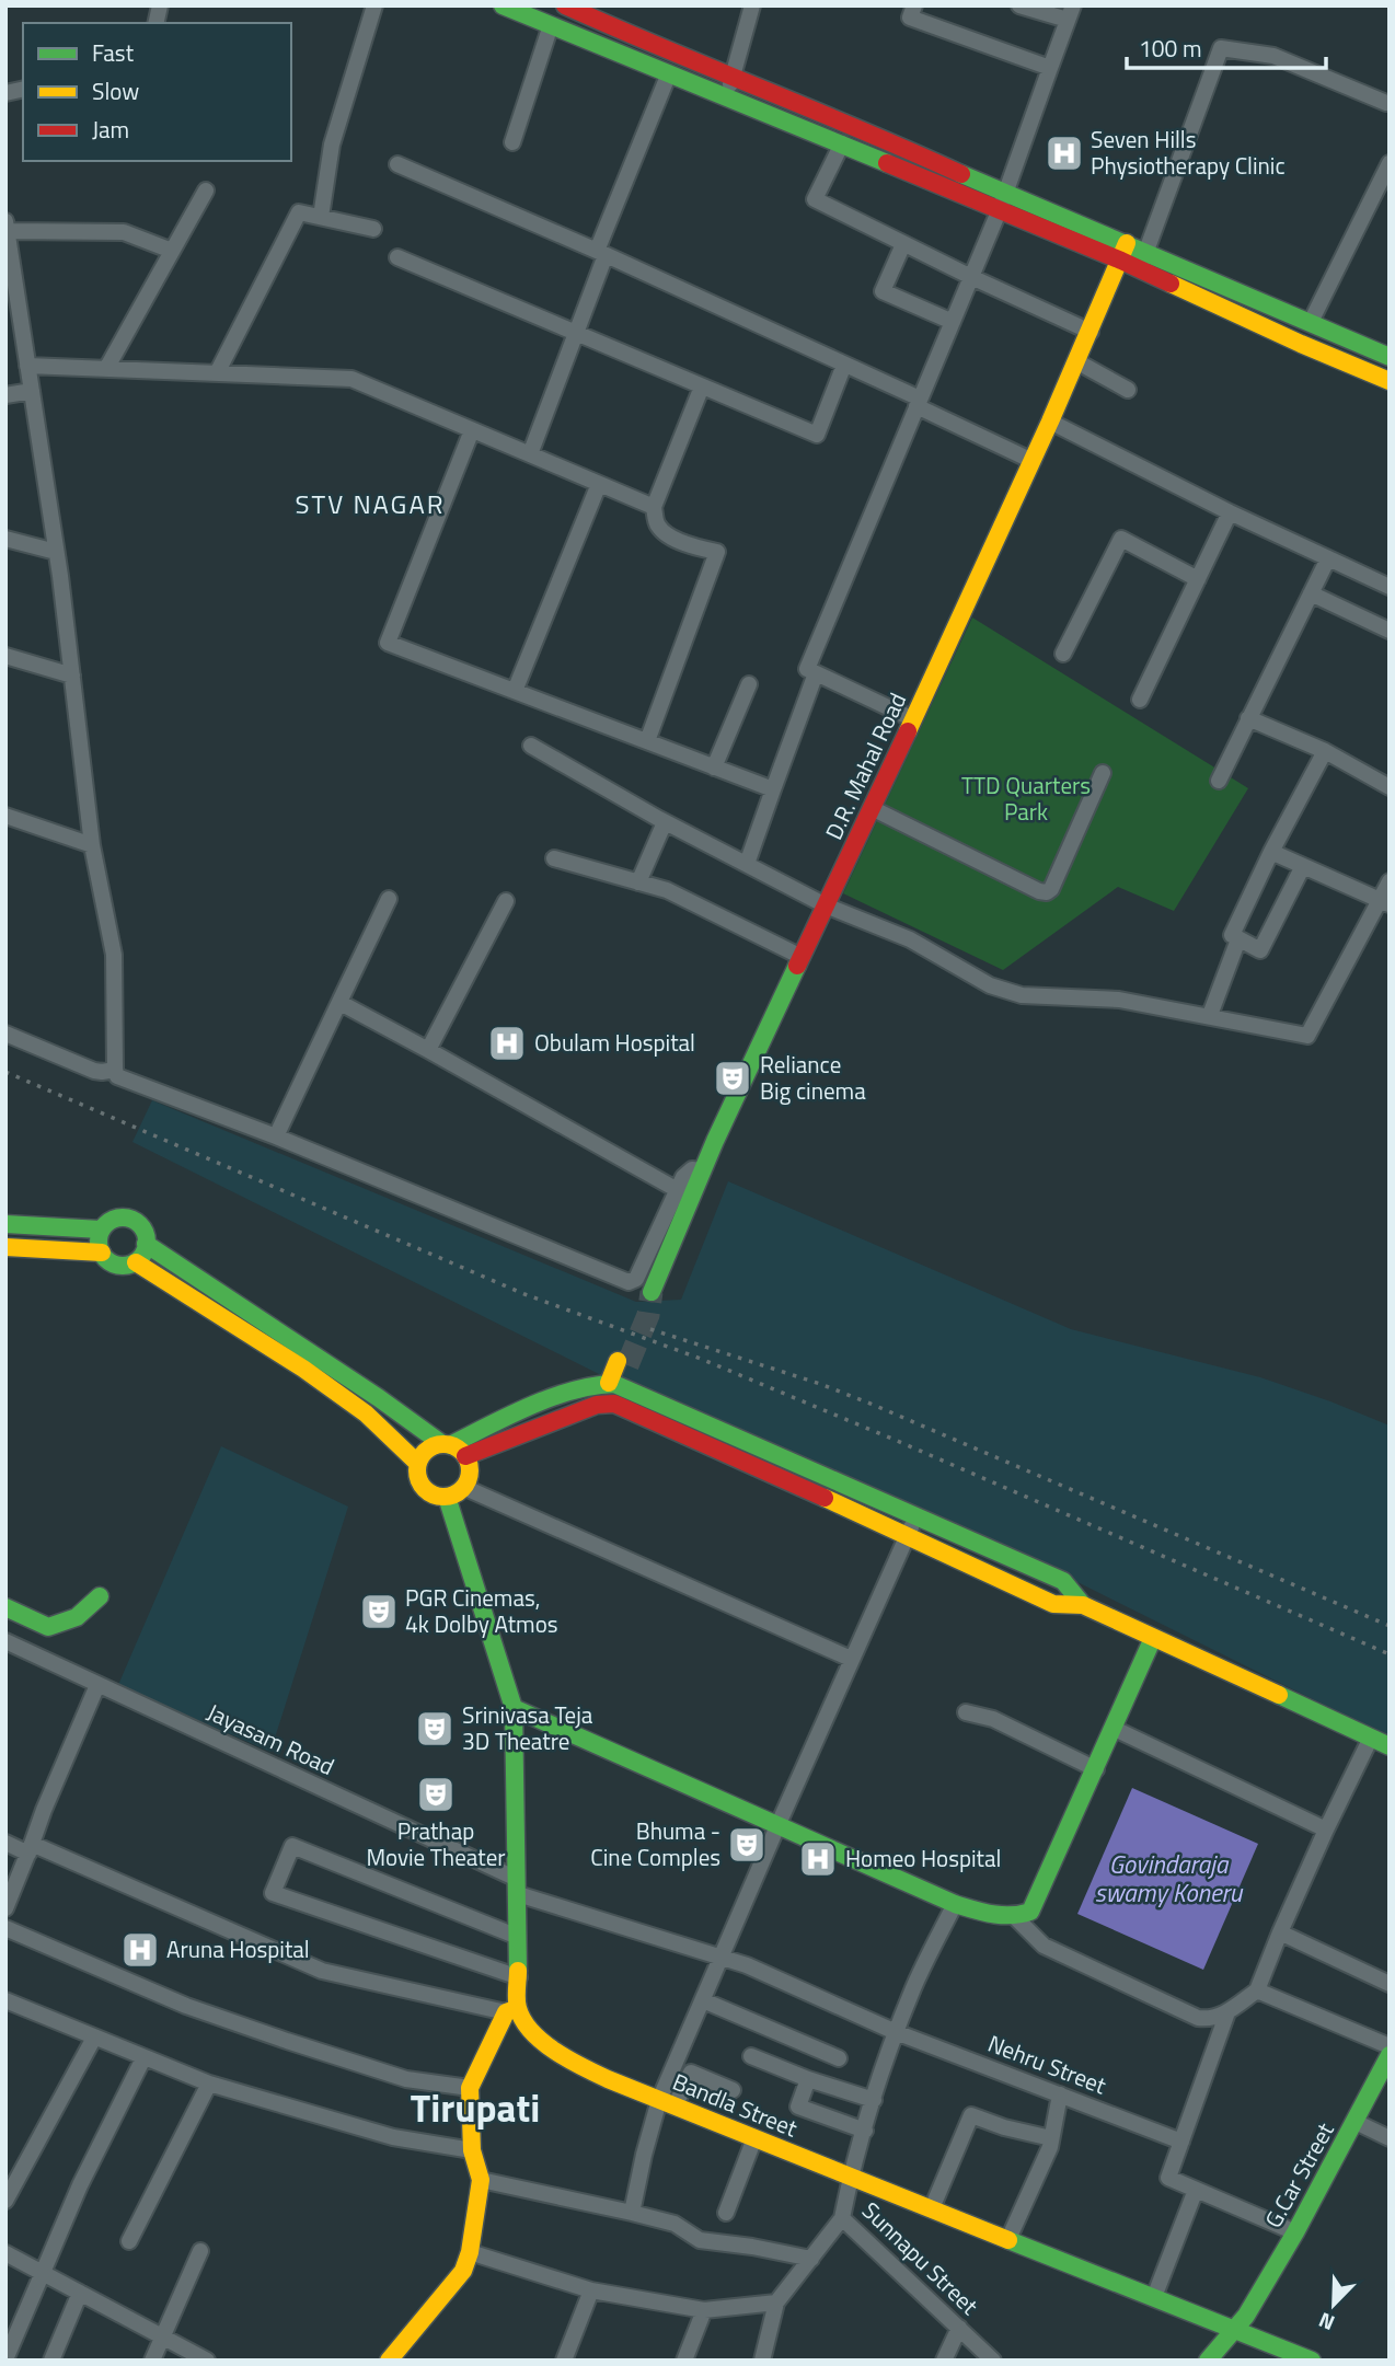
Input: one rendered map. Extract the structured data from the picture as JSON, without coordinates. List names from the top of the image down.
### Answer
{
  "streets": {
    "street": [
      "D.R. Mahal Road",
      "Jayasam Road",
      "Nehru Street",
      "Bandla Street",
      "G.Car Street",
      "Sunnapu Street"
    ]
  },
  "crossings": [
    ["Jayasam Road", "Nehru Street"],
    ["Nehru Street", "Sunnapu Street"],
    ["Bandla Street", "G.Car Street"],
    ["Bandla Street", "Sunnapu Street"]
  ],
  "districts": ["STV NAGAR", "Tirupati"],
  "water": ["Govindaraja swamy Koneru"],
  "parks": ["TTD Quarters Park"],
  "places": {
    "hospital": [
      "Seven Hills Physiotherapy Clinic",
      "Obulam Hospital",
      "Homeo Hospital",
      "Aruna Hospital"
    ],
    "theatre": [
      "Reliance Big cinema",
      "PGR Cinemas, 4k Dolby Atmos",
      "Srinivasa Teja 3D Theatre",
      "Prathap Movie Theater",
      "Bhuma - Cine Comples"
    ]
  },
  "legend": ["Fast", "Slow", "Jam"],
  "scale_bar": "100 m",
  "north": "bottom left"
}
